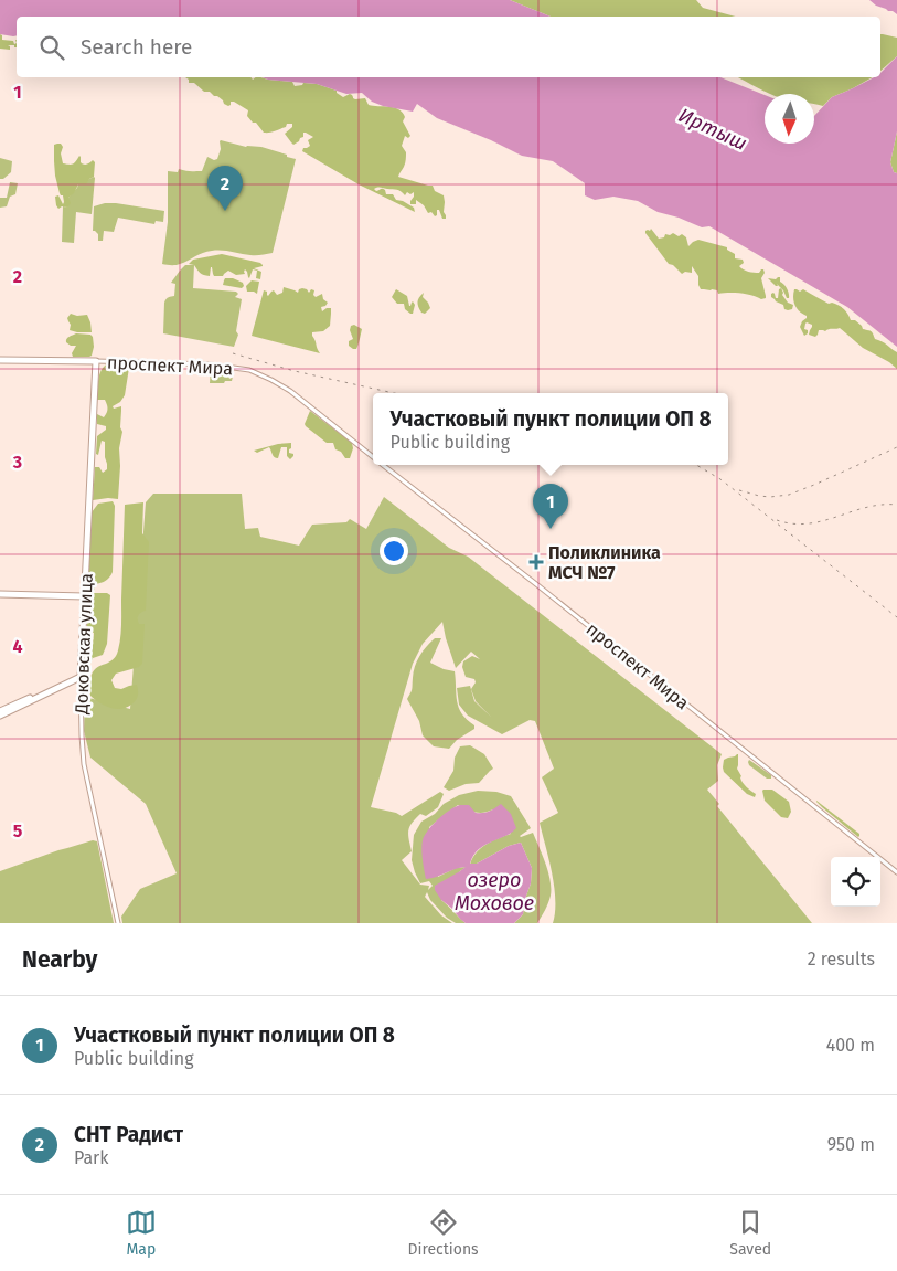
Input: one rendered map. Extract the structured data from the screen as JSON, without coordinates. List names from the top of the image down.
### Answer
{
  "streets": {
    "main road": ["проспект Мира", "Доковская улица"]
  },
  "crossings": [
    ["проспект Мира", "Доковская улица"]
  ],
  "water": ["Иртыш", "озеро Моховое"],
  "places": {
    "health": ["Поликлиника МСЧ №7"]
  },
  "north": "bottom",
  "page": {
    "search": "Search here",
    "pins": ["2", "1"],
    "popup": ["Участковый пункт полиции ОП 8", "Public building"],
    "heading": ["Nearby", "2 results"],
    "list": [
      {
        "mark": "1",
        "name": "Участковый пункт полиции ОП 8",
        "note": "Public building",
        "value": "400 m"
      },
      {
        "mark": "2",
        "name": "СНТ Радист",
        "note": "Park",
        "value": "950 m"
      }
    ],
    "nav": ["Map", "Directions", "Saved"]
  },
  "grid": {
    "rows": [
      "1",
      "2",
      "3",
      "4",
      "5"
    ]
  }
}
